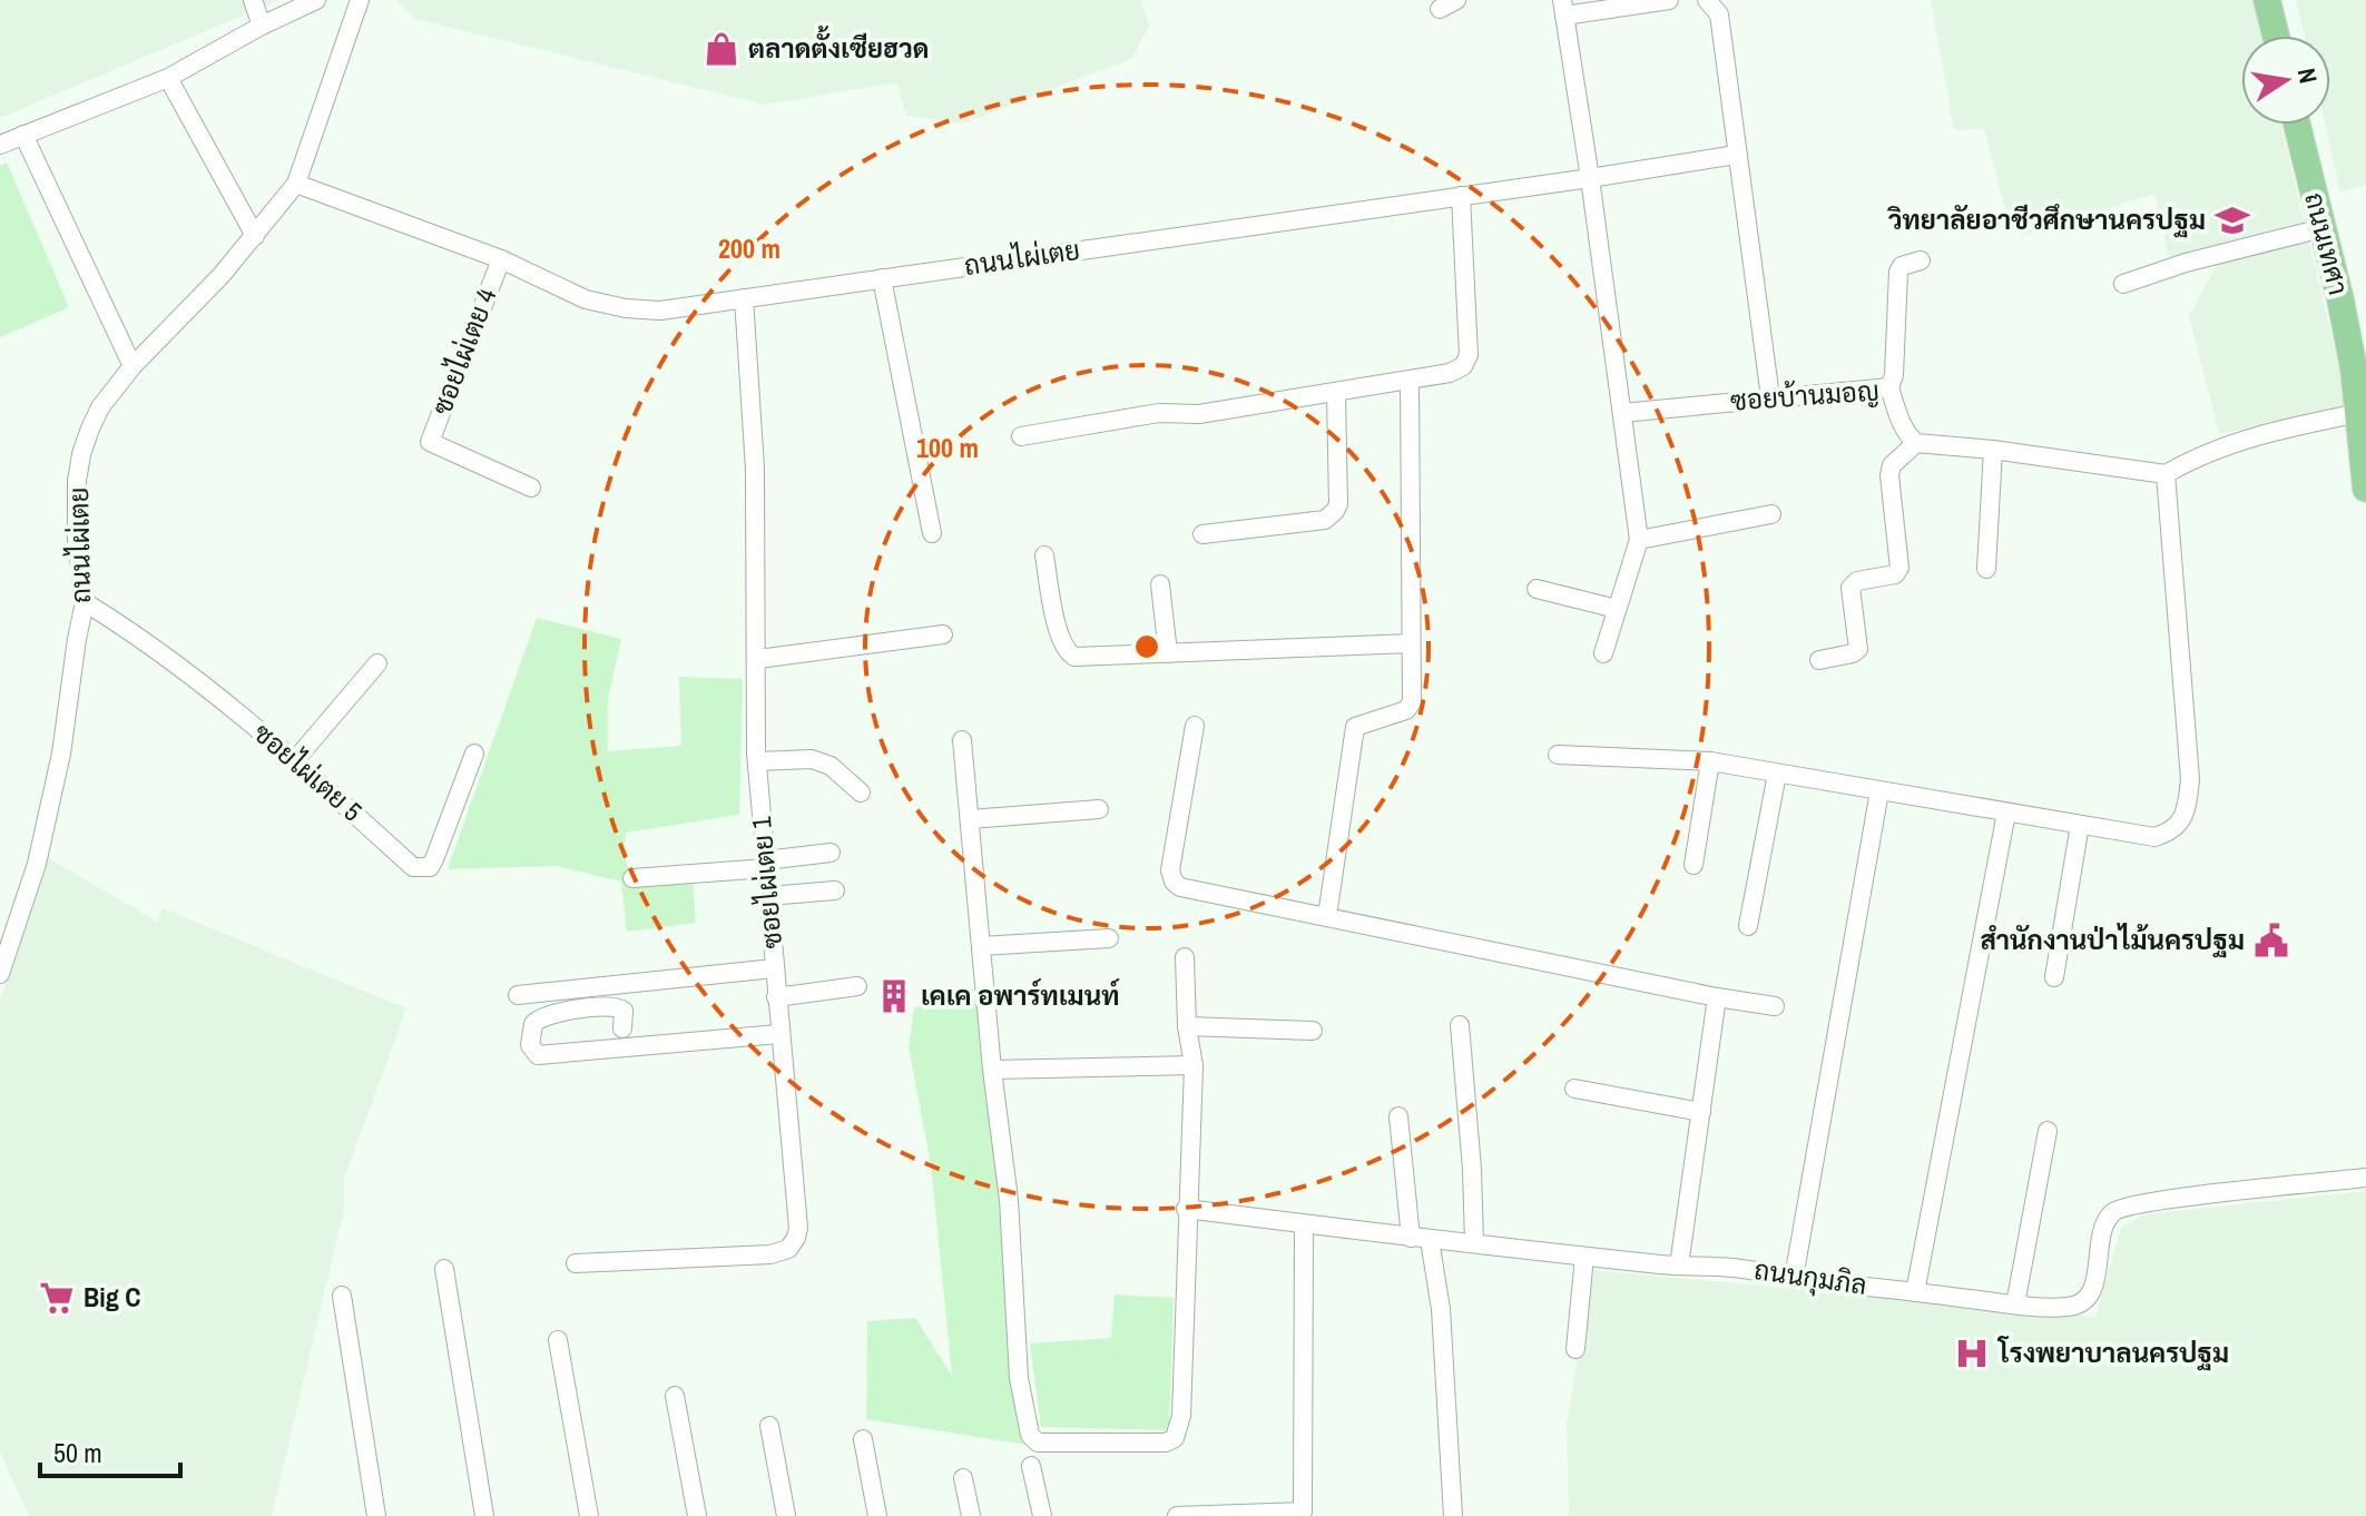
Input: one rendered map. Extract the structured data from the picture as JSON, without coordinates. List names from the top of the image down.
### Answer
{
  "streets": {
    "main road": ["ถนนเทศา"],
    "street": [
      "ถนนไผ่เตย",
      "ซอยไผ่เตย 4",
      "ซอยบ้านมอญ",
      "ซอยไผ่เตย 5",
      "ซอยไผ่เตย 1",
      "ถนนกุมภิล"
    ]
  },
  "crossings": [
    ["ถนนไผ่เตย", "ซอยไผ่เตย 4"],
    ["ถนนไผ่เตย", "ซอยไผ่เตย 5"],
    ["ถนนไผ่เตย", "ซอยไผ่เตย 1"]
  ],
  "places": {
    "shop": ["ตลาดตั้งเซียฮวด"],
    "school or university": ["วิทยาลัยอาชีวศึกษานครปฐม"],
    "public building": ["สำนักงานป่าไม้นครปฐม"],
    "building": ["เคเค อพาร์ทเมนท์"],
    "supermarket": ["Big C"],
    "hospital": ["โรงพยาบาลนครปฐม"]
  },
  "scale_bar": "50 m",
  "north": "right",
  "rings": ["200 m", "100 m"]
}
